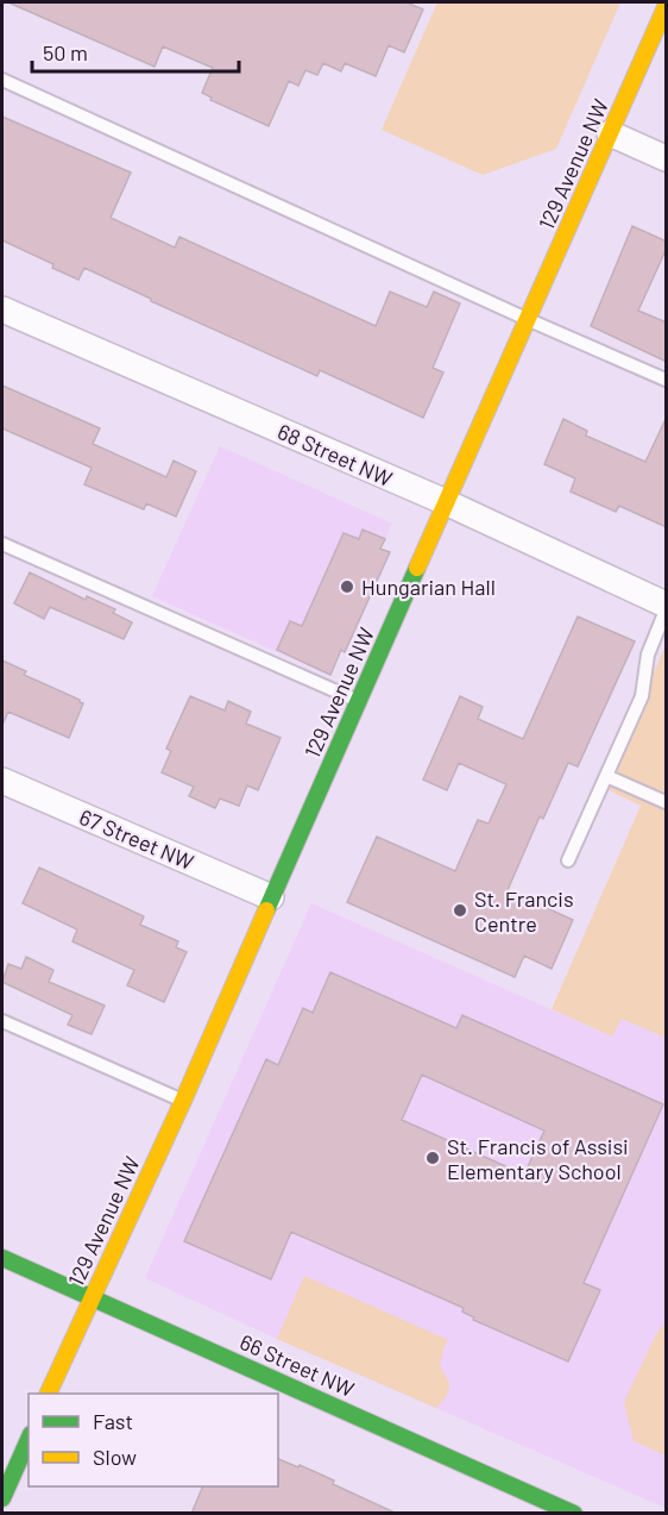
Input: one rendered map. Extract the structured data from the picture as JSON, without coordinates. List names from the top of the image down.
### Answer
{
  "streets": {
    "street": [
      "129 Avenue NW",
      "68 Street NW",
      "67 Street NW",
      "66 Street NW"
    ]
  },
  "crossings": [
    ["129 Avenue NW", "68 Street NW"],
    ["129 Avenue NW", "67 Street NW"],
    ["129 Avenue NW", "66 Street NW"]
  ],
  "places": ["Hungarian Hall", "St. Francis Centre", "St. Francis of Assisi Elementary School"],
  "legend": ["Fast", "Slow"],
  "scale_bar": "50 m"
}
